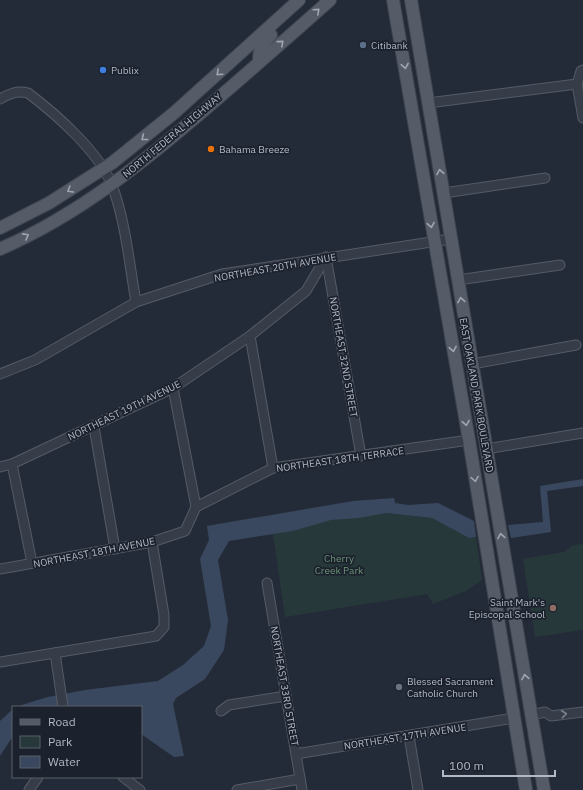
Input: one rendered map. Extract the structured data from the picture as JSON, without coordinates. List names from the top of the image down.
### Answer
{
  "streets": {
    "main road": ["NORTH FEDERAL HIGHWAY", "EAST OAKLAND PARK BOULEVARD"],
    "street": [
      "NORTHEAST 20TH AVENUE",
      "NORTHEAST 32ND STREET",
      "NORTHEAST 19TH AVENUE",
      "NORTHEAST 18TH TERRACE",
      "NORTHEAST 18TH AVENUE",
      "NORTHEAST 33RD STREET",
      "NORTHEAST 17TH AVENUE"
    ]
  },
  "crossings": [
    ["NORTHEAST 20TH AVENUE", "NORTHEAST 32ND STREET"],
    ["NORTHEAST 20TH AVENUE", "EAST OAKLAND PARK BOULEVARD"],
    ["NORTHEAST 20TH AVENUE", "NORTHEAST 19TH AVENUE"],
    ["NORTHEAST 32ND STREET", "NORTHEAST 19TH AVENUE"],
    ["NORTHEAST 32ND STREET", "NORTHEAST 18TH TERRACE"],
    ["EAST OAKLAND PARK BOULEVARD", "NORTHEAST 18TH TERRACE"],
    ["EAST OAKLAND PARK BOULEVARD", "NORTHEAST 17TH AVENUE"],
    ["NORTHEAST 18TH TERRACE", "NORTHEAST 18TH AVENUE"],
    ["NORTHEAST 33RD STREET", "NORTHEAST 17TH AVENUE"]
  ],
  "parks": ["Cherry Creek Park"],
  "places": [
    "Citibank",
    "Publix",
    "Bahama Breeze",
    "Saint Mark's Episcopal School",
    "Blessed Sacrament Catholic Church"
  ],
  "legend": ["Road", "Park", "Water"],
  "scale_bar": "100 m"
}
